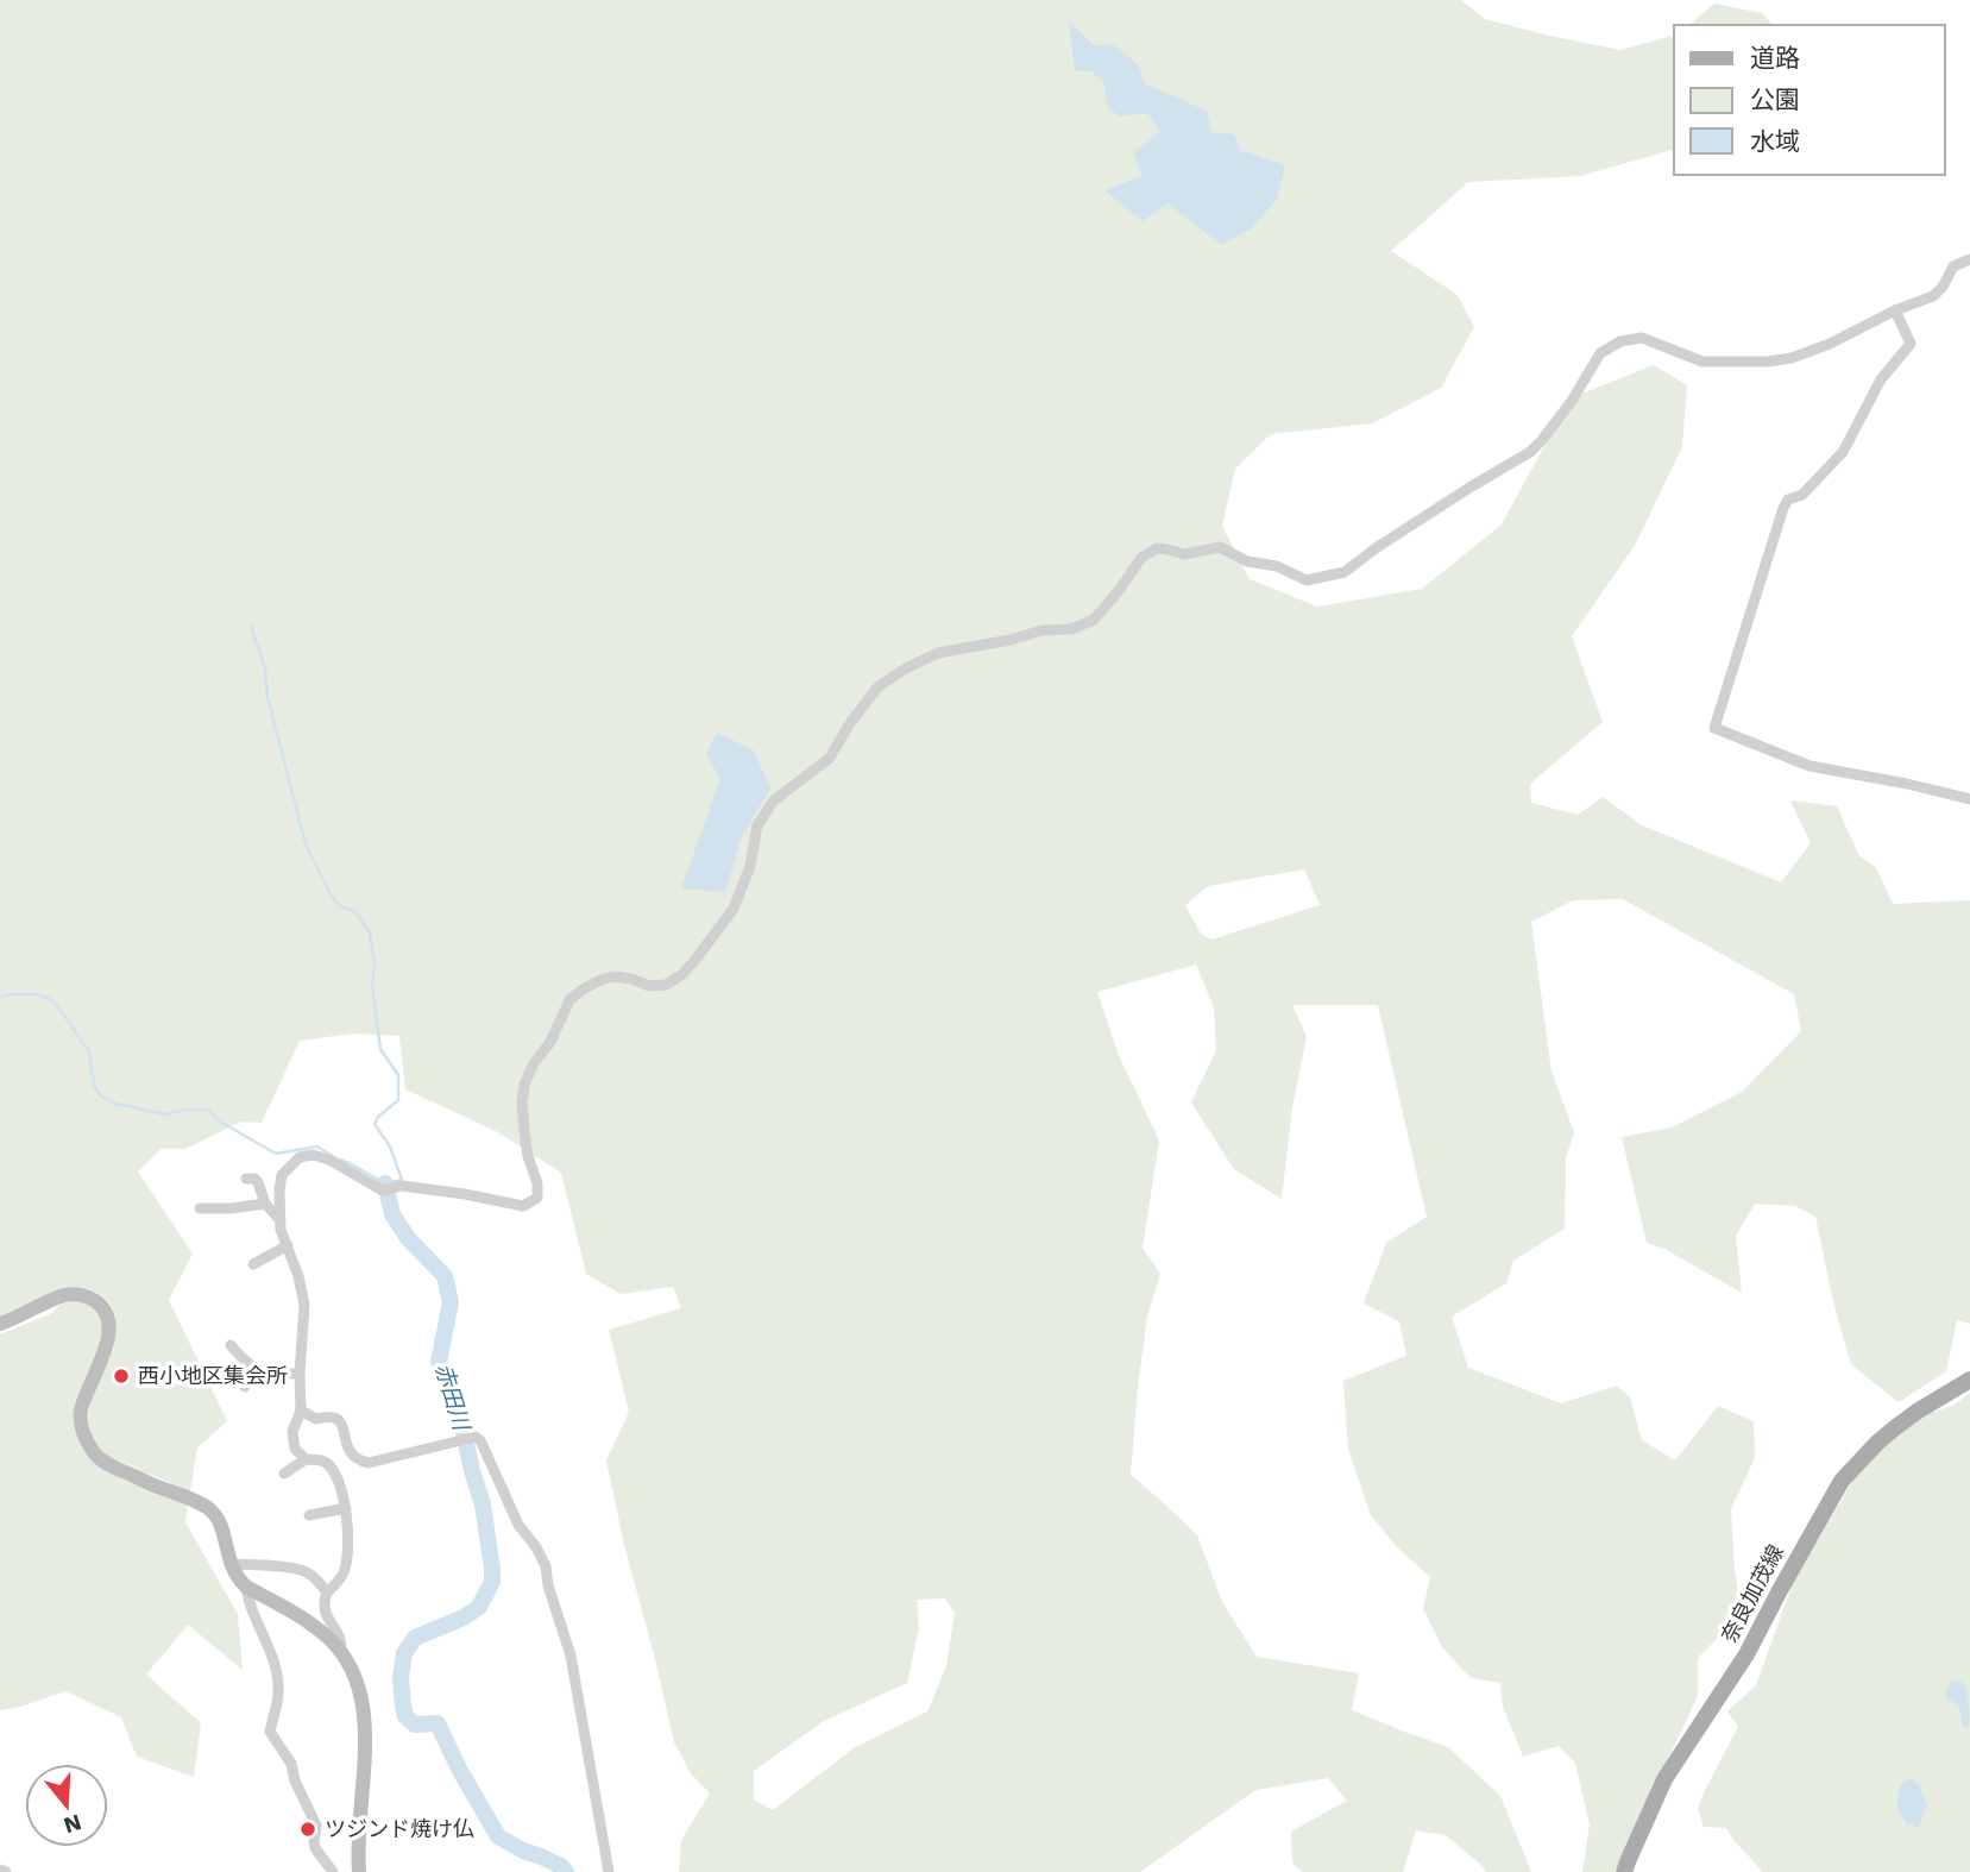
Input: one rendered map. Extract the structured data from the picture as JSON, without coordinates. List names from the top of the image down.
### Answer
{
  "streets": {
    "main road": ["奈良加茂線"]
  },
  "water": ["赤田川"],
  "places": ["西小地区集会所", "ツジンド焼け仏"],
  "legend": ["道路", "公園", "水域"],
  "north": "bottom"
}
